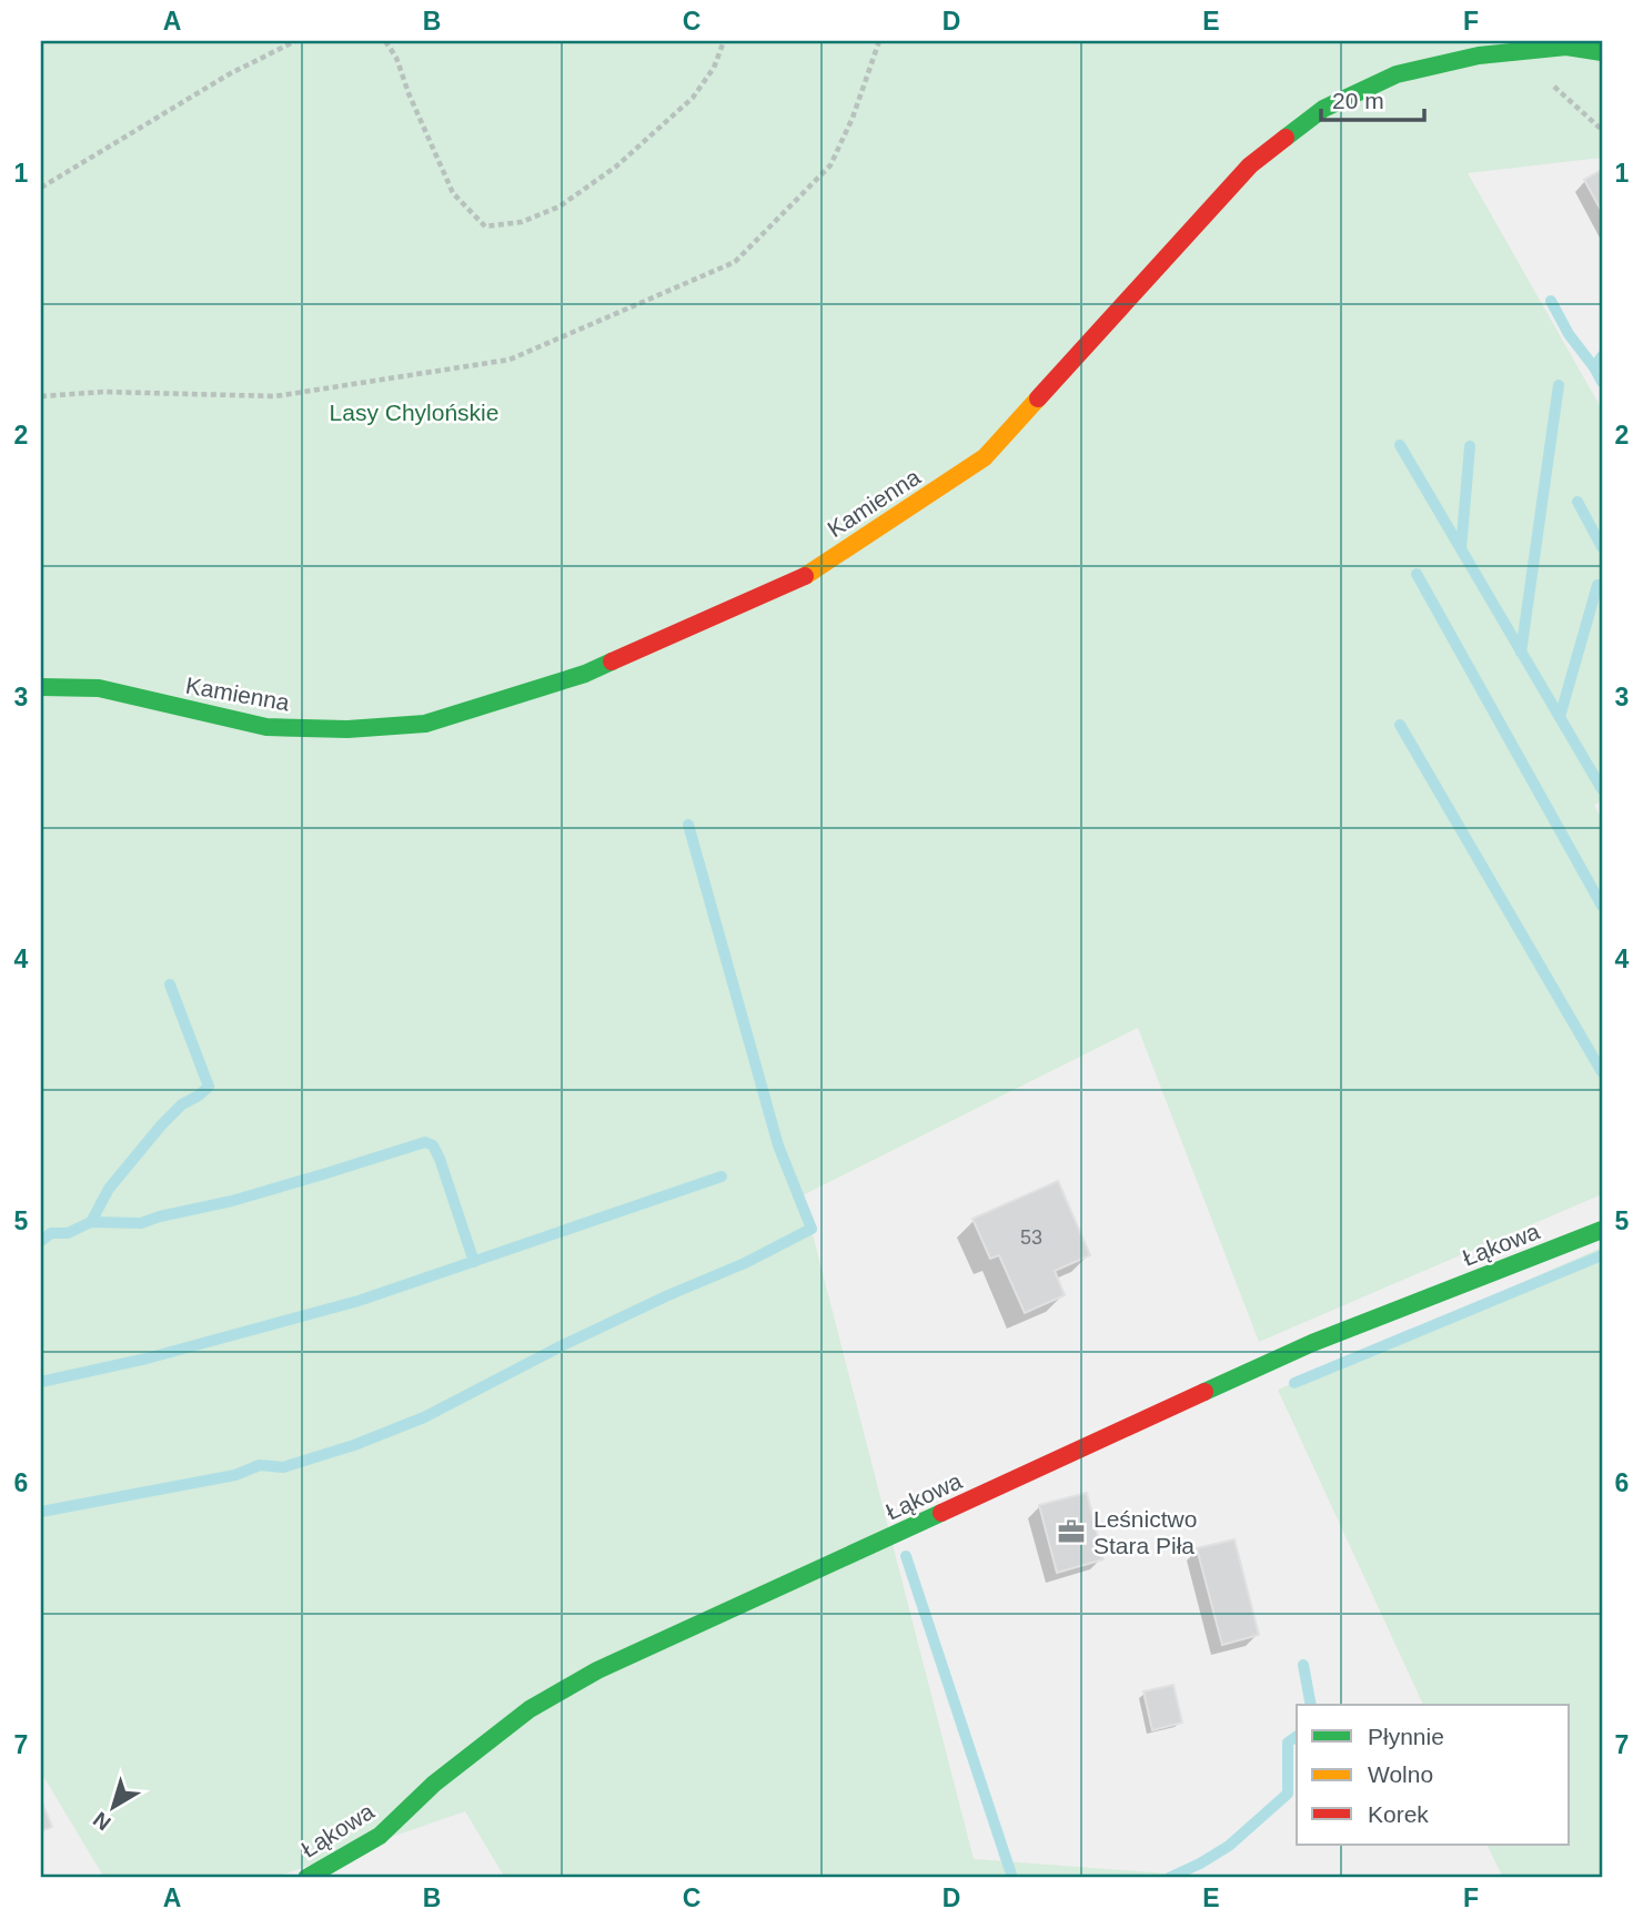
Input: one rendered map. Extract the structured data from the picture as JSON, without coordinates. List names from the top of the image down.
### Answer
{
  "streets": {
    "street": ["Kamienna", "Łąkowa"]
  },
  "parks": ["Lasy Chylońskie"],
  "places": {
    "office": ["Leśnictwo Stara Piła"]
  },
  "house_numbers": ["53"],
  "legend": ["Płynnie", "Wolno", "Korek"],
  "scale_bar": "20 m",
  "north": "bottom left",
  "grid": {
    "columns": [
      "A",
      "B",
      "C",
      "D",
      "E",
      "F"
    ],
    "rows": [
      "1",
      "2",
      "3",
      "4",
      "5",
      "6",
      "7"
    ]
  }
}
